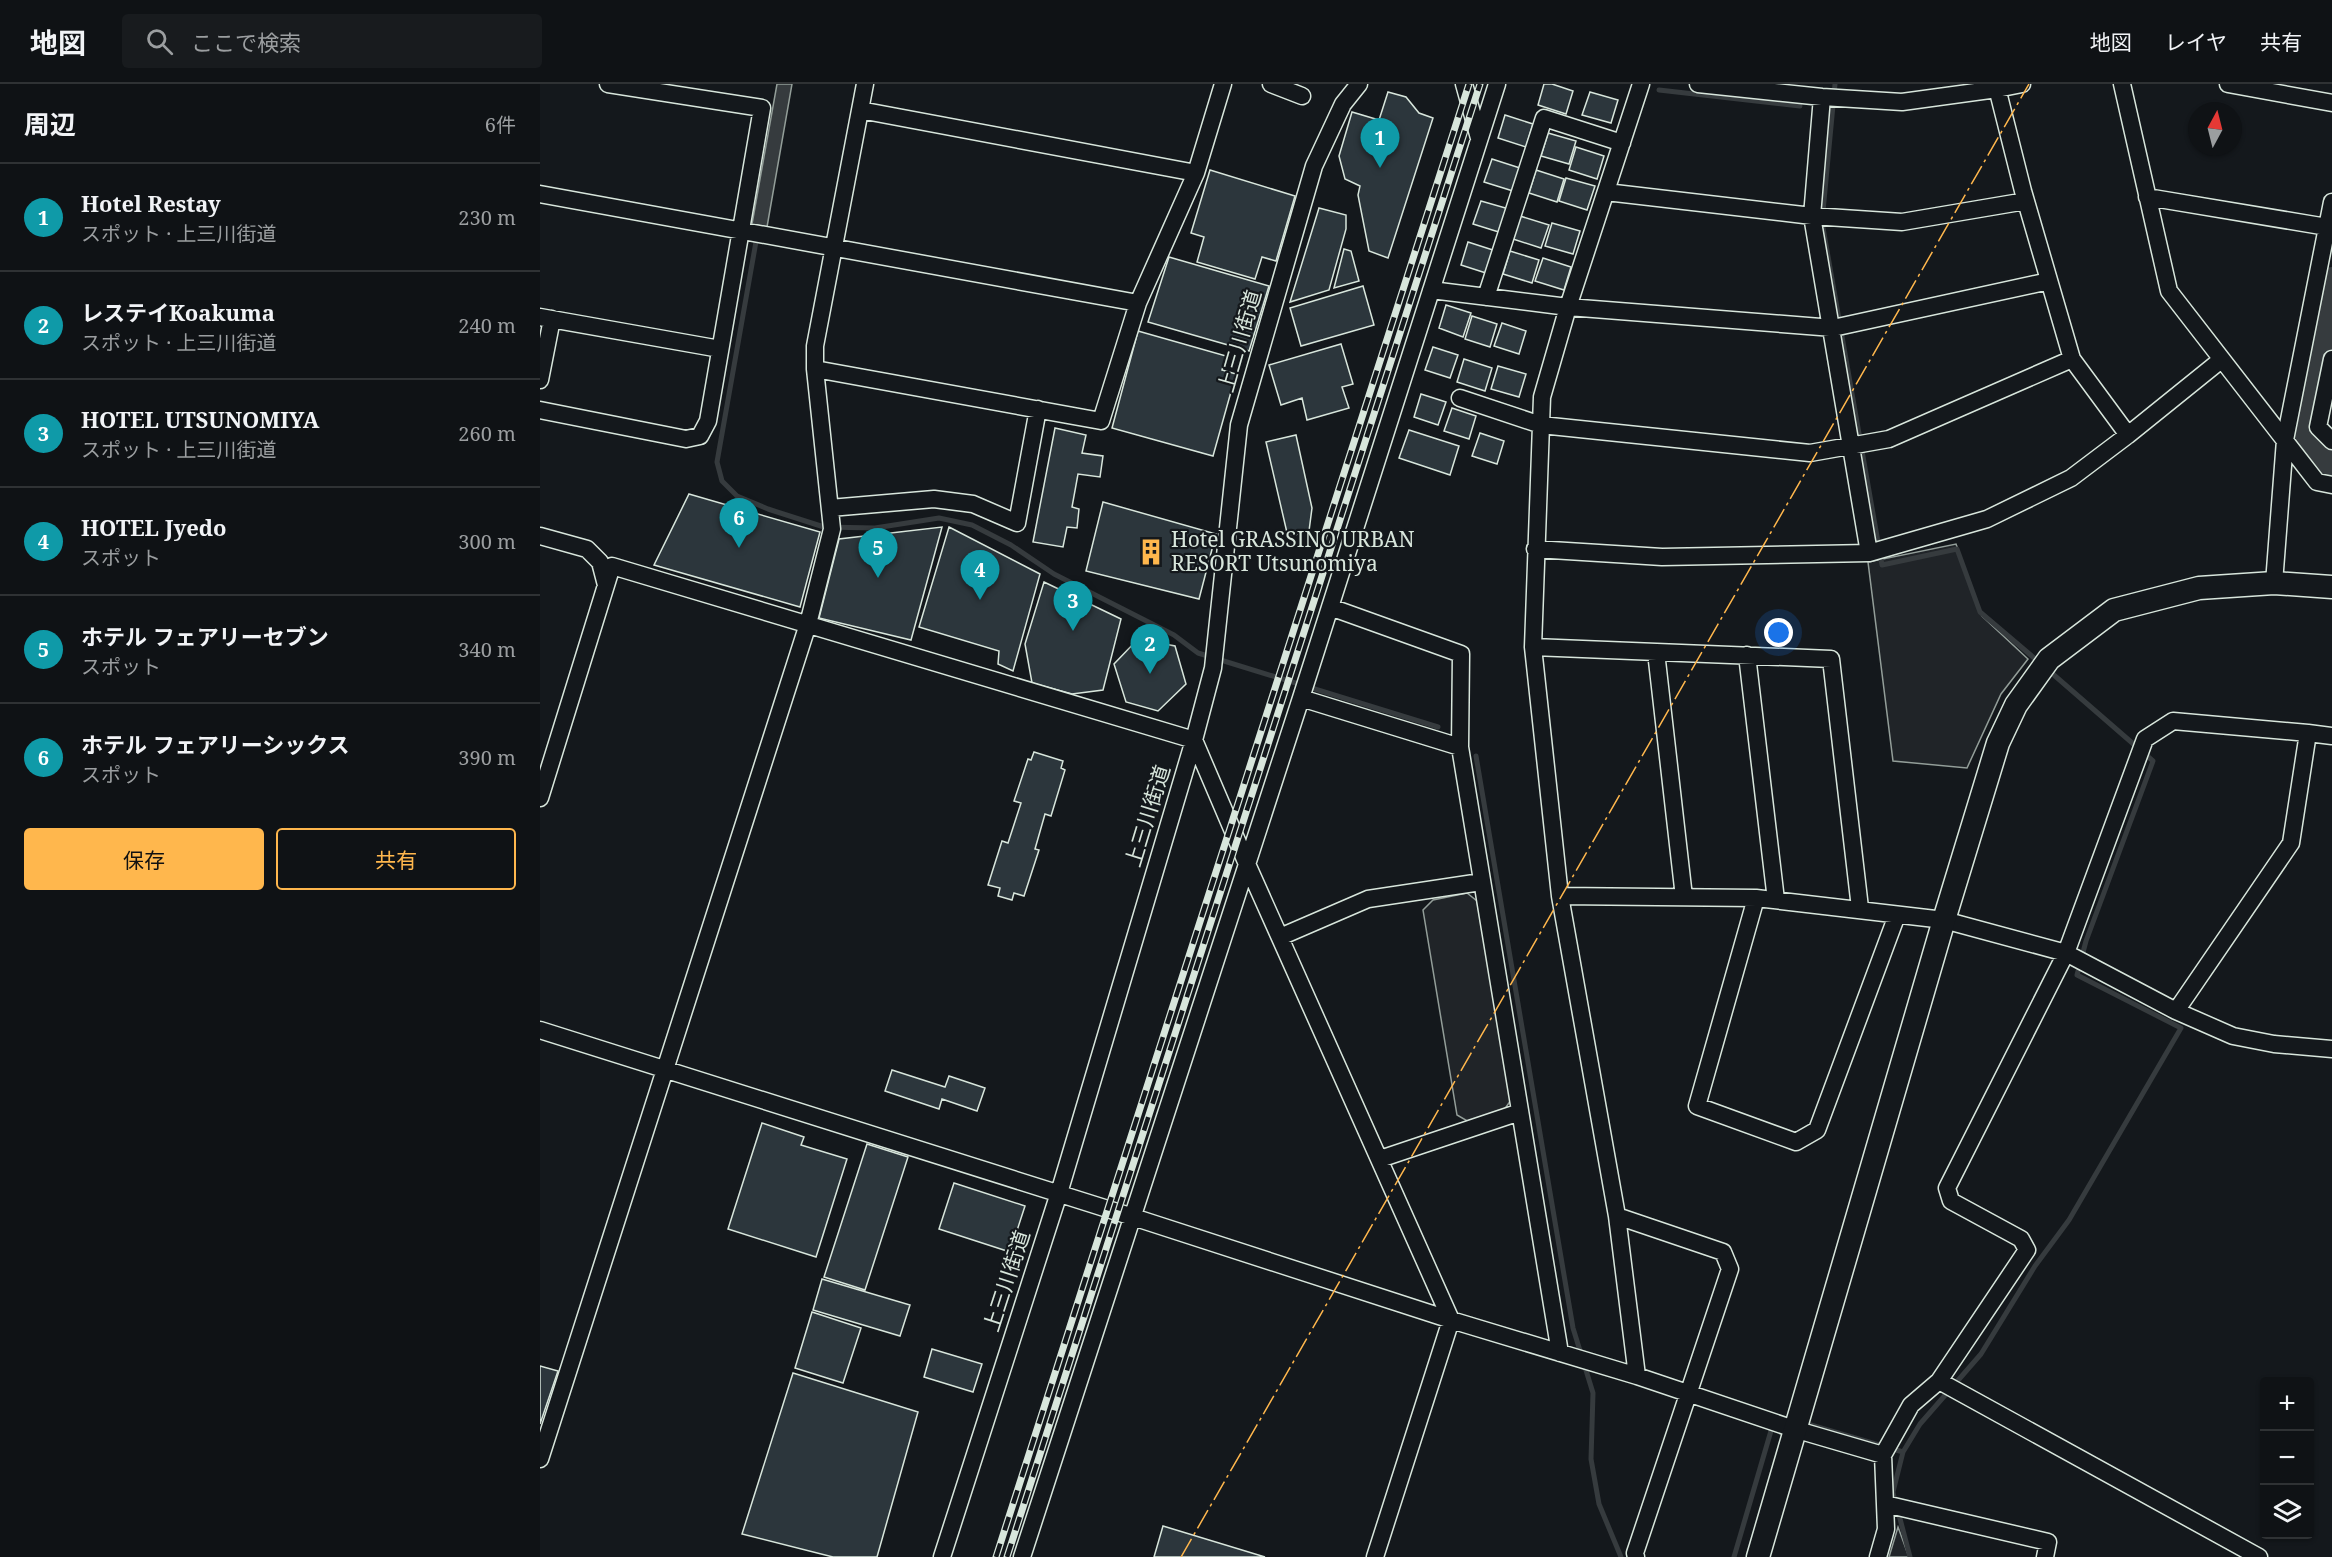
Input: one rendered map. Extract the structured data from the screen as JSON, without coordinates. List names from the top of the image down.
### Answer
{
  "streets": {
    "street": ["上三川街道"]
  },
  "places": {
    "building": ["Hotel GRASSINO URBAN RESORT Utsunomiya"]
  },
  "north": "top",
  "page": {
    "header": "地図",
    "search": "ここで検索",
    "nav": ["地図", "レイヤ", "共有"],
    "heading": ["周辺", "6件"],
    "pins": [
      "1",
      "6",
      "5",
      "4",
      "3",
      "2"
    ],
    "list": [
      {
        "mark": "1",
        "name": "Hotel Restay",
        "note": "スポット · 上三川街道",
        "value": "230 m"
      },
      {
        "mark": "2",
        "name": "レステイKoakuma",
        "note": "スポット · 上三川街道",
        "value": "240 m"
      },
      {
        "mark": "3",
        "name": "HOTEL UTSUNOMIYA",
        "note": "スポット · 上三川街道",
        "value": "260 m"
      },
      {
        "mark": "4",
        "name": "HOTEL Jyedo",
        "note": "スポット",
        "value": "300 m"
      },
      {
        "mark": "5",
        "name": "ホテル フェアリーセブン",
        "note": "スポット",
        "value": "340 m"
      },
      {
        "mark": "6",
        "name": "ホテル フェアリーシックス",
        "note": "スポット",
        "value": "390 m"
      }
    ],
    "buttons": ["保存", "共有"],
    "map_buttons": ["+", "−"]
  }
}
